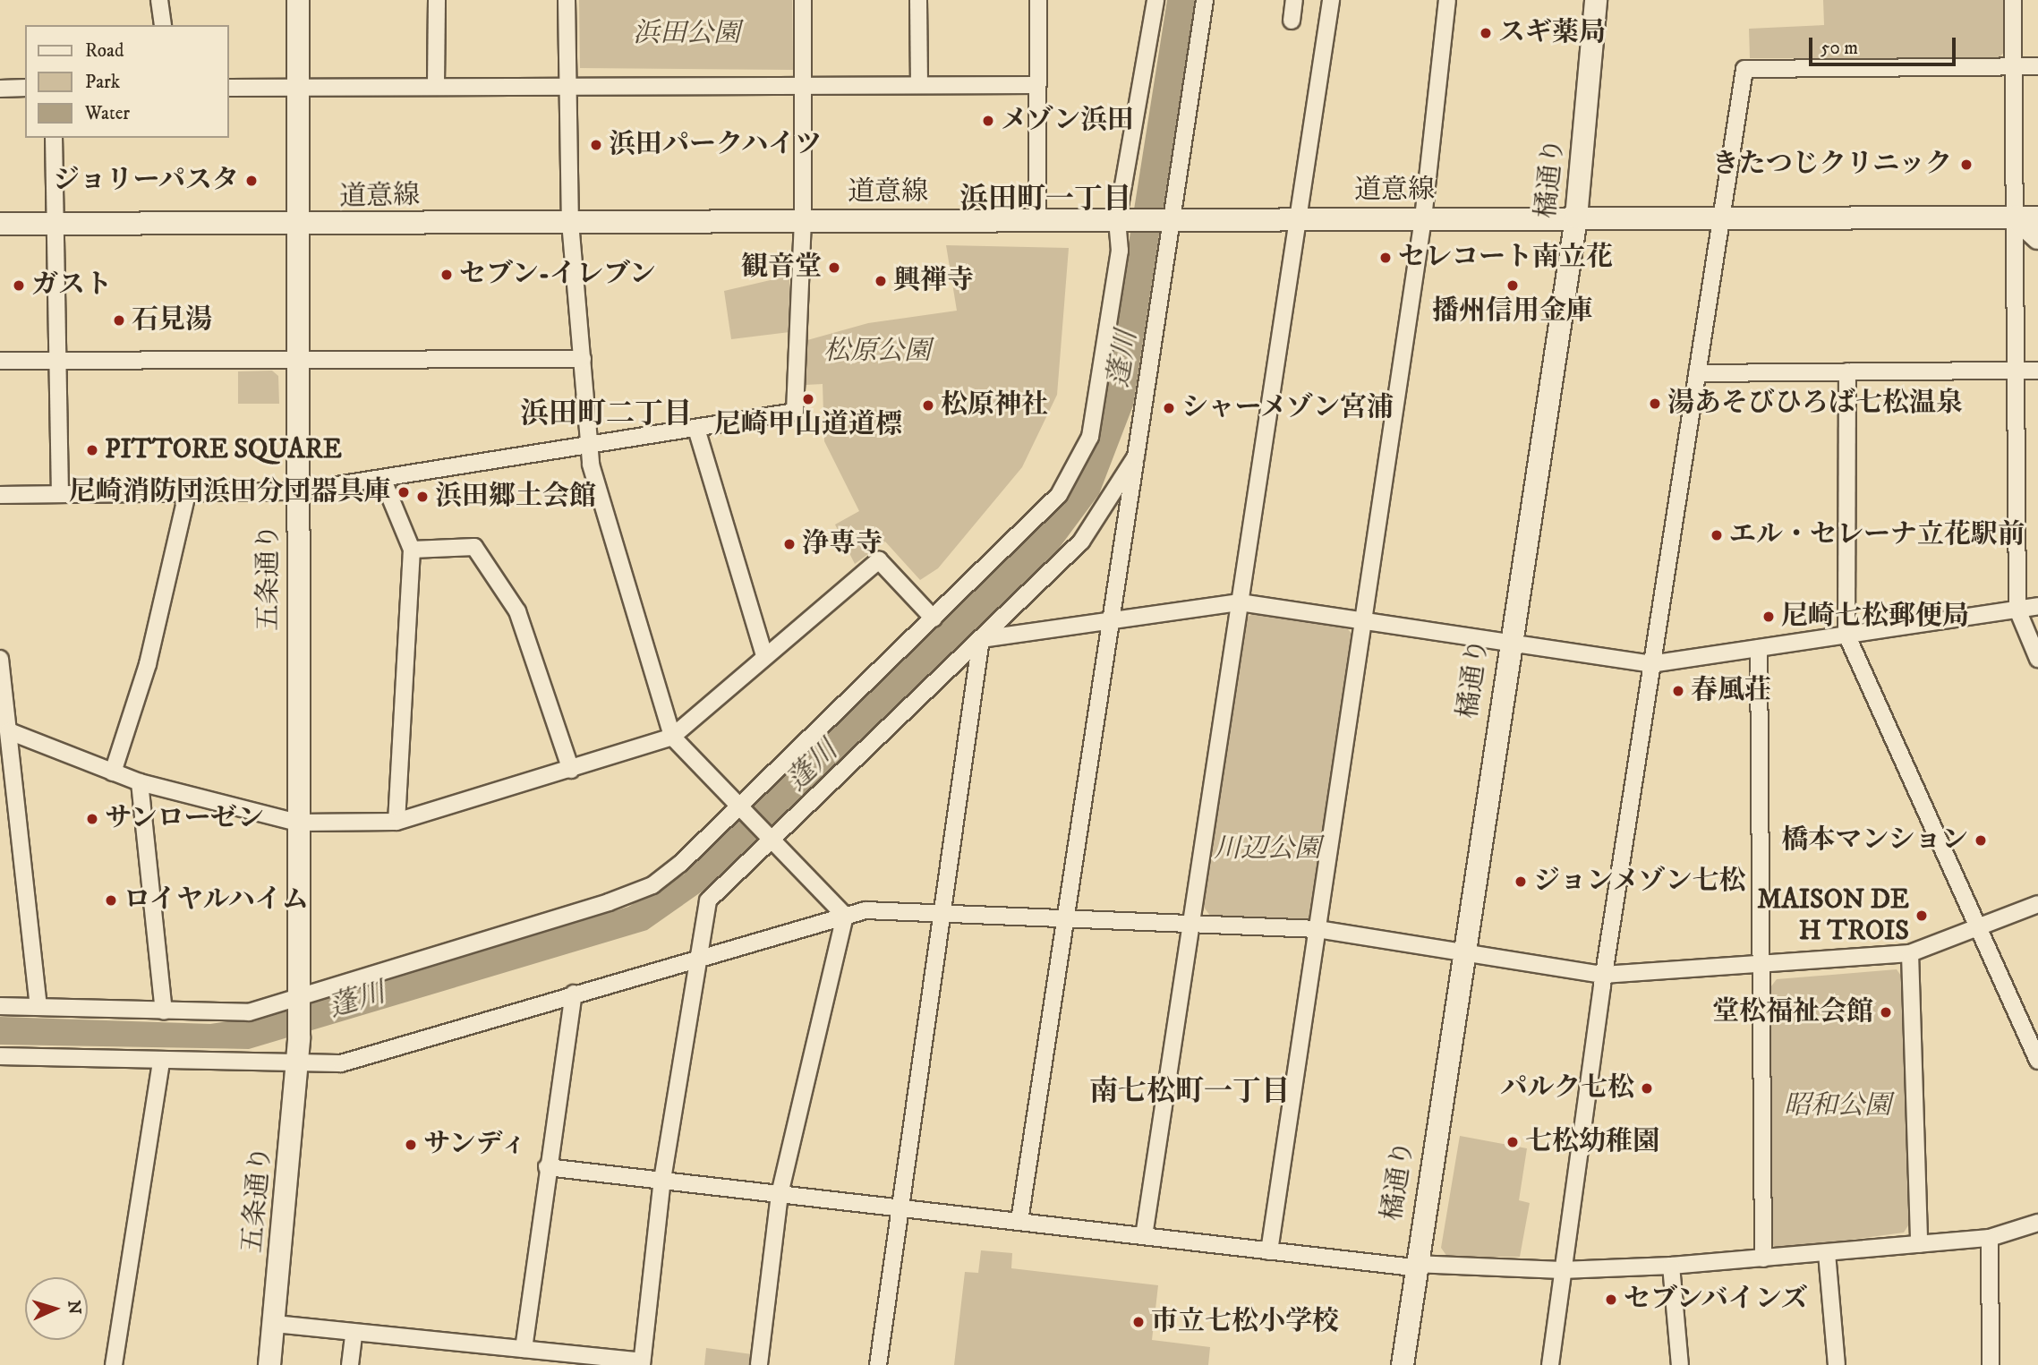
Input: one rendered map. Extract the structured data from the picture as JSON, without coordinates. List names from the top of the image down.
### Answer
{
  "streets": {
    "street": ["橘通り", "道意線", "五条通り"]
  },
  "crossings": [
    ["橘通り", "道意線"],
    ["道意線", "五条通り"]
  ],
  "districts": ["浜田町一丁目", "浜田町二丁目", "南七松町一丁目"],
  "water": ["蓬川"],
  "parks": [
    "浜田公園",
    "松原公園",
    "川辺公園",
    "昭和公園"
  ],
  "places": [
    "スギ薬局",
    "メゾン浜田",
    "浜田パークハイツ",
    "きたつじクリニック",
    "ジョリーパスタ",
    "セレコート南立花",
    "観音堂",
    "セブン-イレブン",
    "興禅寺",
    "ガスト",
    "播州信用金庫",
    "石見湯",
    "尼崎甲山道道標",
    "湯あそびひろば七松温泉",
    "松原神社",
    "シャーメゾン宮浦",
    "PITTORE SQUARE",
    "尼崎消防団浜田分団器具庫",
    "浜田郷土会館",
    "エル・セレーナ立花駅前",
    "浄専寺",
    "尼崎七松郵便局",
    "春風荘",
    "サンローゼン",
    "橋本マンション",
    "ジョンメゾン七松",
    "ロイヤルハイム",
    "MAISON DE H TROIS",
    "堂松福祉会館",
    "パルク七松",
    "七松幼稚園",
    "サンディ",
    "セブンバインズ",
    "市立七松小学校"
  ],
  "legend": ["Road", "Park", "Water"],
  "scale_bar": "50 m",
  "north": "right"
}
